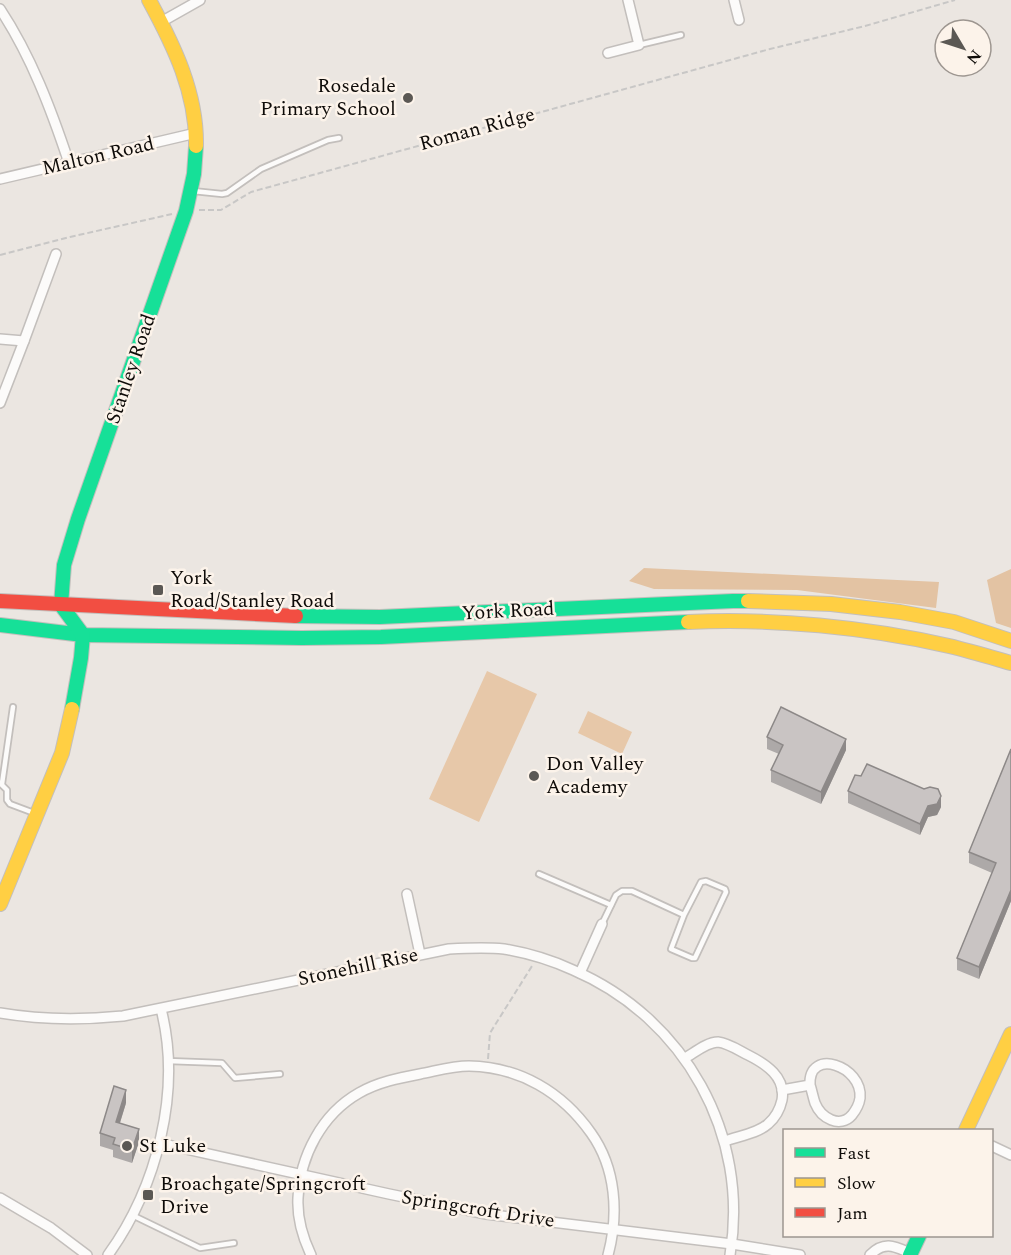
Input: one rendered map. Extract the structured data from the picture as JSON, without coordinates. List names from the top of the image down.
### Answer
{
  "streets": {
    "main road": ["Stanley Road", "York Road"],
    "street": ["Malton Road", "Stonehill Rise", "Springcroft Drive"],
    "path": ["Roman Ridge"]
  },
  "crossings": [
    ["Roman Ridge", "Stanley Road"],
    ["Malton Road", "Stanley Road"],
    ["Stanley Road", "York Road"],
    ["Stonehill Rise", "Springcroft Drive"]
  ],
  "places": {
    "other": ["Rosedale Primary School", "Don Valley Academy", "St Luke"],
    "transit": ["York Road/Stanley Road", "Broachgate/Springcroft Drive"]
  },
  "legend": ["Fast", "Slow", "Jam"],
  "north": "bottom right"
}
